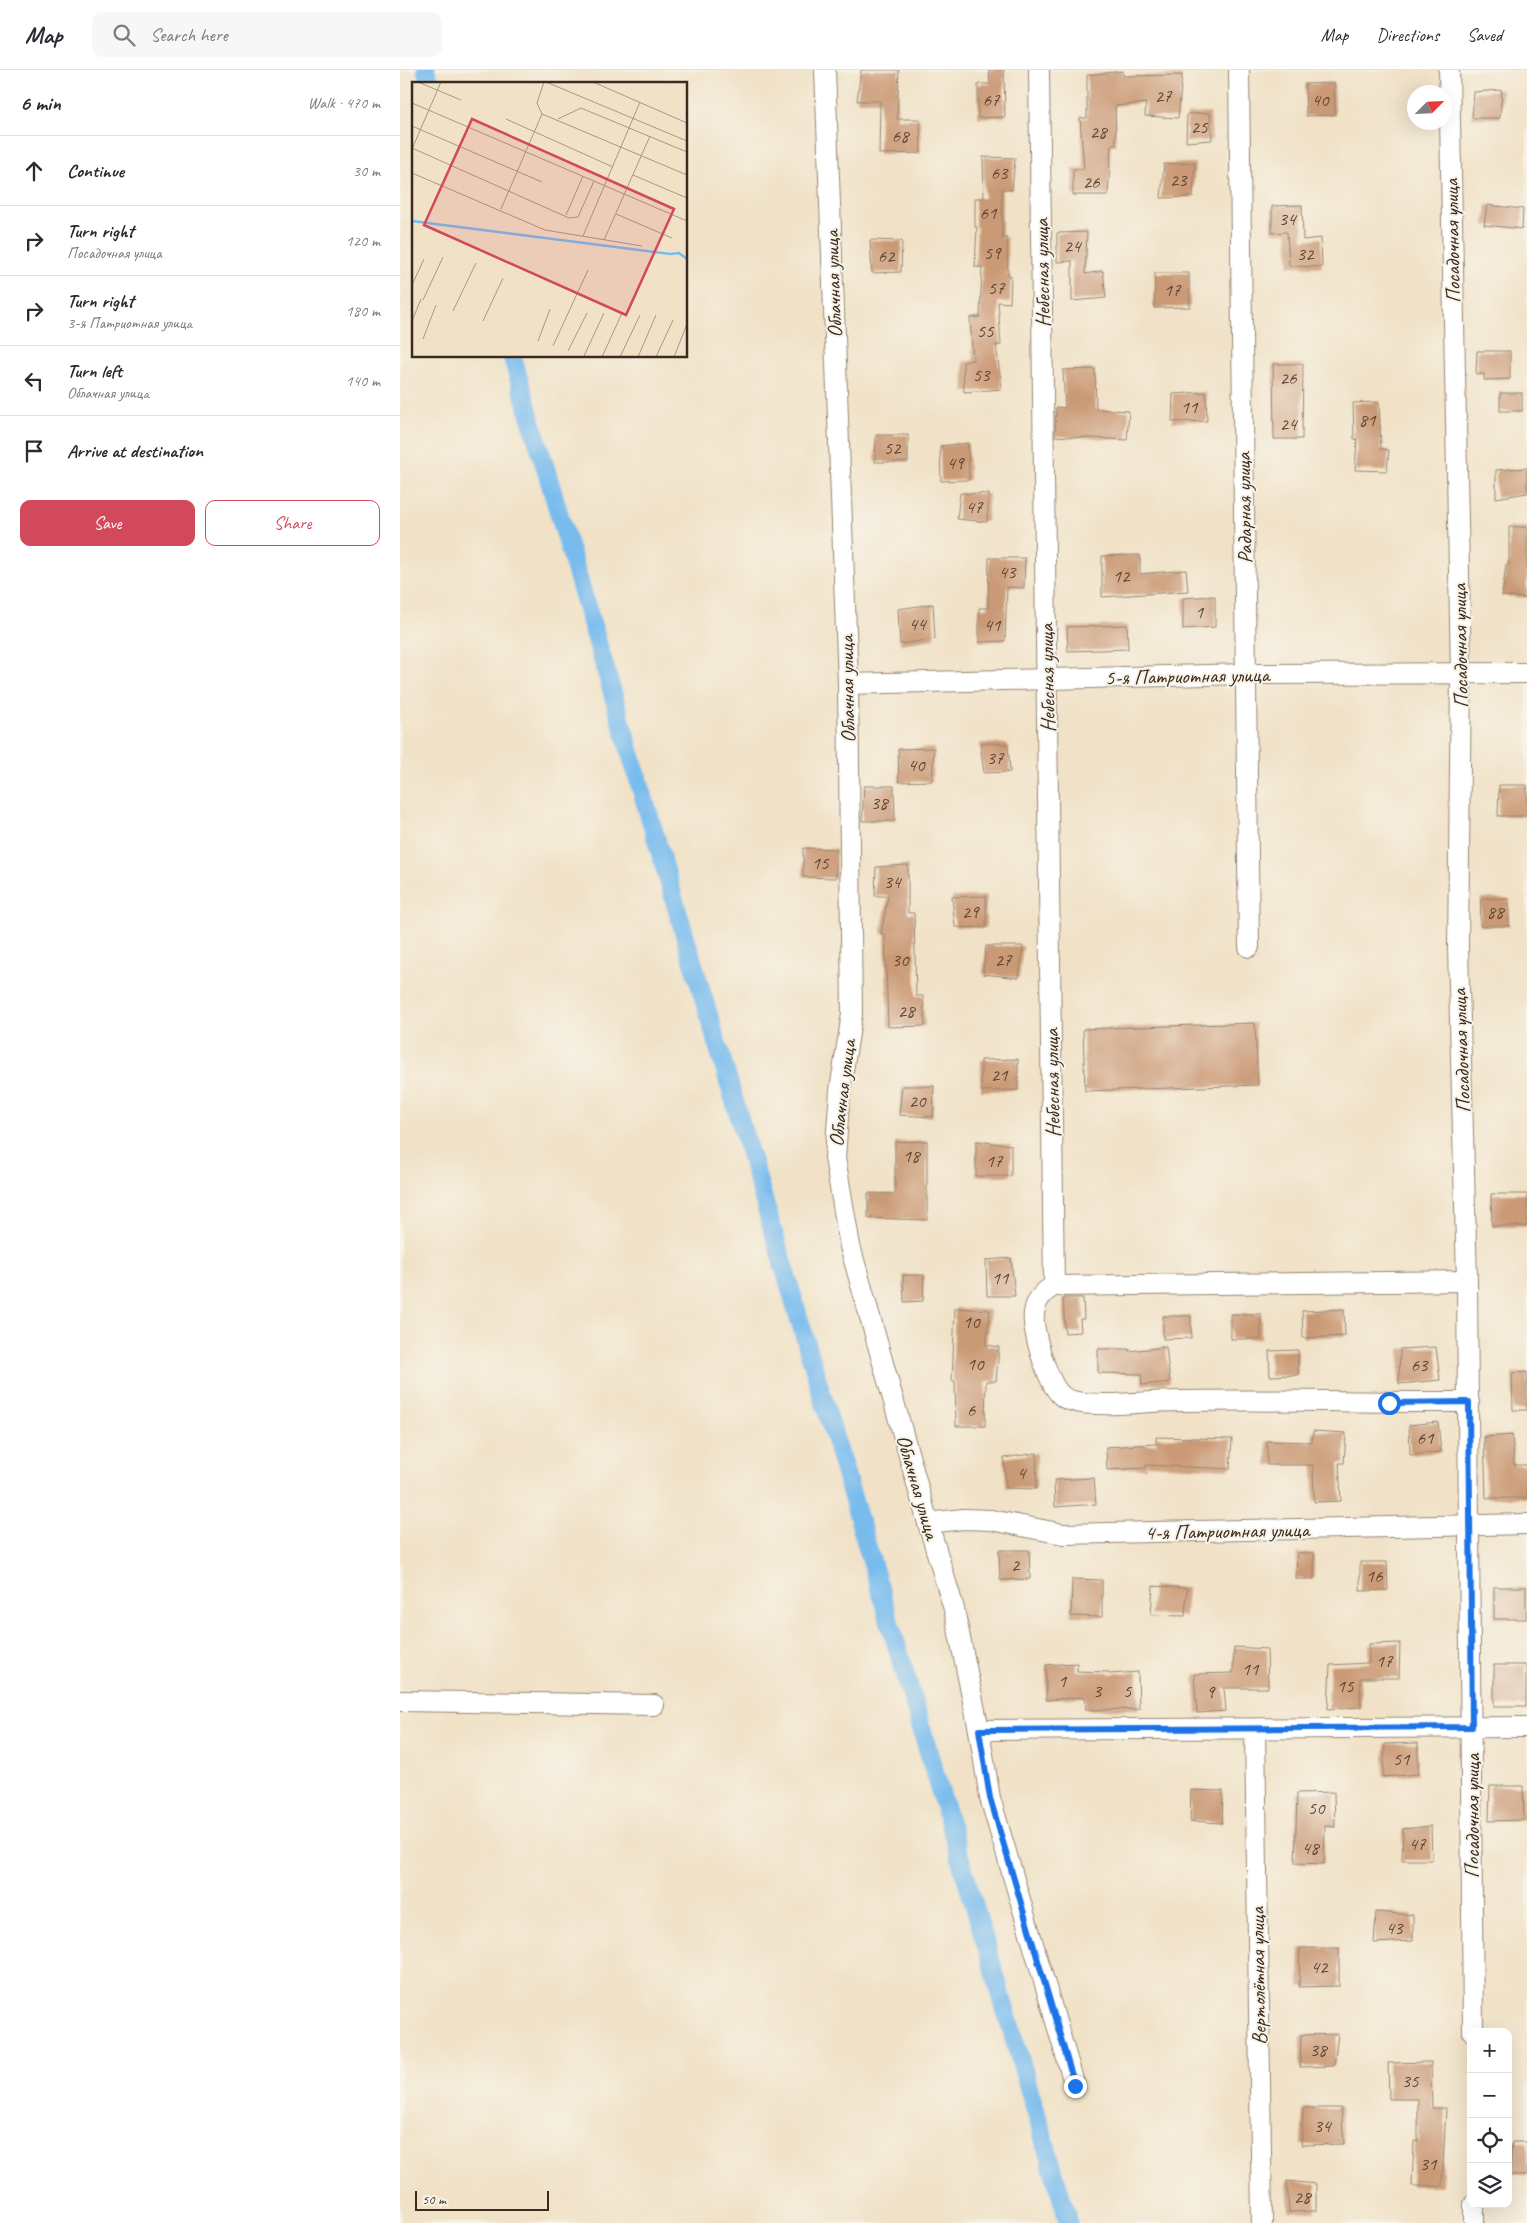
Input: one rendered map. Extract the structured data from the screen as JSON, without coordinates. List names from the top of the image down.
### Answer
{
  "streets": {
    "street": [
      "Посадочная улица",
      "Небесная улица",
      "Облачная улица",
      "Радарная улица",
      "5-я Патриотная улица",
      "4-я Патриотная улица",
      "Вертолётная улица"
    ]
  },
  "crossings": [
    ["Посадочная улица", "5-я Патриотная улица"],
    ["Посадочная улица", "4-я Патриотная улица"],
    ["Небесная улица", "5-я Патриотная улица"],
    ["Облачная улица", "5-я Патриотная улица"],
    ["Облачная улица", "4-я Патриотная улица"],
    ["Радарная улица", "5-я Патриотная улица"]
  ],
  "house_numbers": [
    "27",
    "67",
    "40",
    "25",
    "28",
    "68",
    "63",
    "23",
    "26",
    "61",
    "34",
    "24",
    "59",
    "32",
    "62",
    "57",
    "17",
    "55",
    "53",
    "26",
    "11",
    "81",
    "24",
    "52",
    "49",
    "47",
    "43",
    "12",
    "1",
    "44",
    "41",
    "37",
    "40",
    "38",
    "15",
    "34",
    "29",
    "88",
    "30",
    "27",
    "28",
    "21",
    "20",
    "18",
    "17",
    "11",
    "10",
    "10",
    "63",
    "6",
    "61",
    "4",
    "2",
    "16",
    "17",
    "11",
    "1",
    "15",
    "3",
    "5",
    "9",
    "51",
    "50",
    "47",
    "48",
    "43",
    "42",
    "38",
    "35",
    "34",
    "31",
    "28"
  ],
  "scale_bar": "50 m",
  "north": "top right",
  "page": {
    "header": "Map",
    "search": "Search here",
    "nav": ["Map", "Directions", "Saved"],
    "heading": ["6 min", "Walk · 470 m"],
    "list": [
      ["Continue", "30 m"],
      ["Turn right", "Посадочная улица", "120 m"],
      ["Turn right", "3-я Патриотная улица", "180 m"],
      ["Turn left", "Облачная улица", "140 m"],
      "Arrive at destination"
    ],
    "buttons": ["Save", "Share"],
    "map_buttons": ["+", "−"],
    "scale": "50 m"
  }
}
